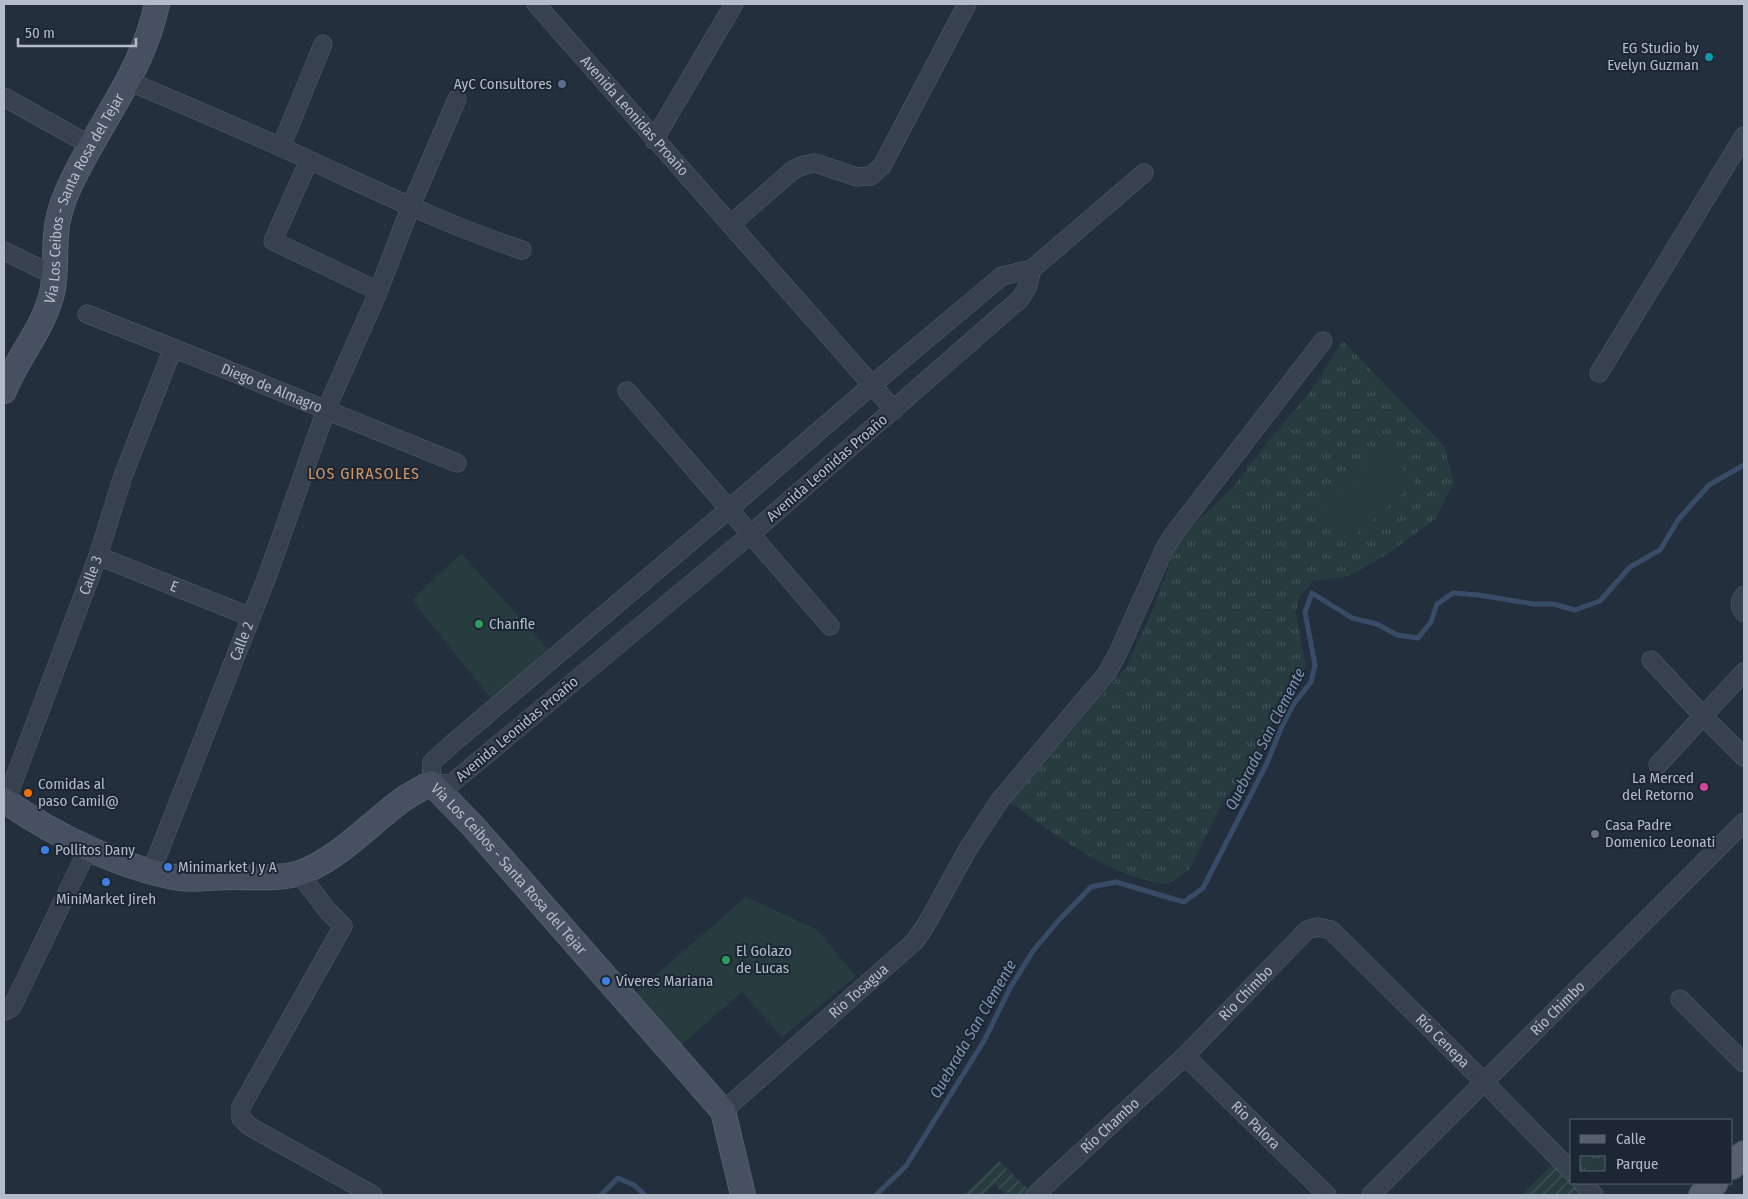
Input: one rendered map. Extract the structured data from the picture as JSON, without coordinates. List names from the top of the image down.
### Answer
{
  "streets": {
    "main road": ["Via Los Ceibos - Santa Rosa del Tejar"],
    "street": [
      "Avenida Leonidas Proaño",
      "Diego de Almagro",
      "Calle 3",
      "E",
      "Calle 2",
      "Rio Tosagua",
      "Rio Chimbo",
      "Río Chimbo",
      "Río Cenepa",
      "Río Chambo",
      "Río Palora"
    ]
  },
  "crossings": [
    ["Avenida Leonidas Proaño", "Via Los Ceibos - Santa Rosa del Tejar"],
    ["Via Los Ceibos - Santa Rosa del Tejar", "Calle 3"],
    ["Via Los Ceibos - Santa Rosa del Tejar", "Calle 2"],
    ["Via Los Ceibos - Santa Rosa del Tejar", "Rio Tosagua"],
    ["Diego de Almagro", "Calle 3"],
    ["Diego de Almagro", "Calle 2"],
    ["Calle 3", "E"],
    ["E", "Calle 2"],
    ["Rio Chimbo", "Río Cenepa"],
    ["Rio Chimbo", "Río Chambo"],
    ["Rio Chimbo", "Río Palora"],
    ["Río Chimbo", "Río Cenepa"],
    ["Río Chambo", "Río Palora"]
  ],
  "districts": ["LOS GIRASOLES"],
  "water": ["Quebrada San Clemente"],
  "places": [
    "EG Studio by Evelyn Guzman",
    "AyC Consultores",
    "Chanfle",
    "La Merced del Retorno",
    "Comidas al paso Camil@",
    "Casa Padre Domenico Leonati",
    "Pollitos Dany",
    "Minimarket J y A",
    "MiniMarket Jireh",
    "El Golazo de Lucas",
    "Víveres Mariana"
  ],
  "legend": ["Calle", "Parque"],
  "scale_bar": "50 m"
}
